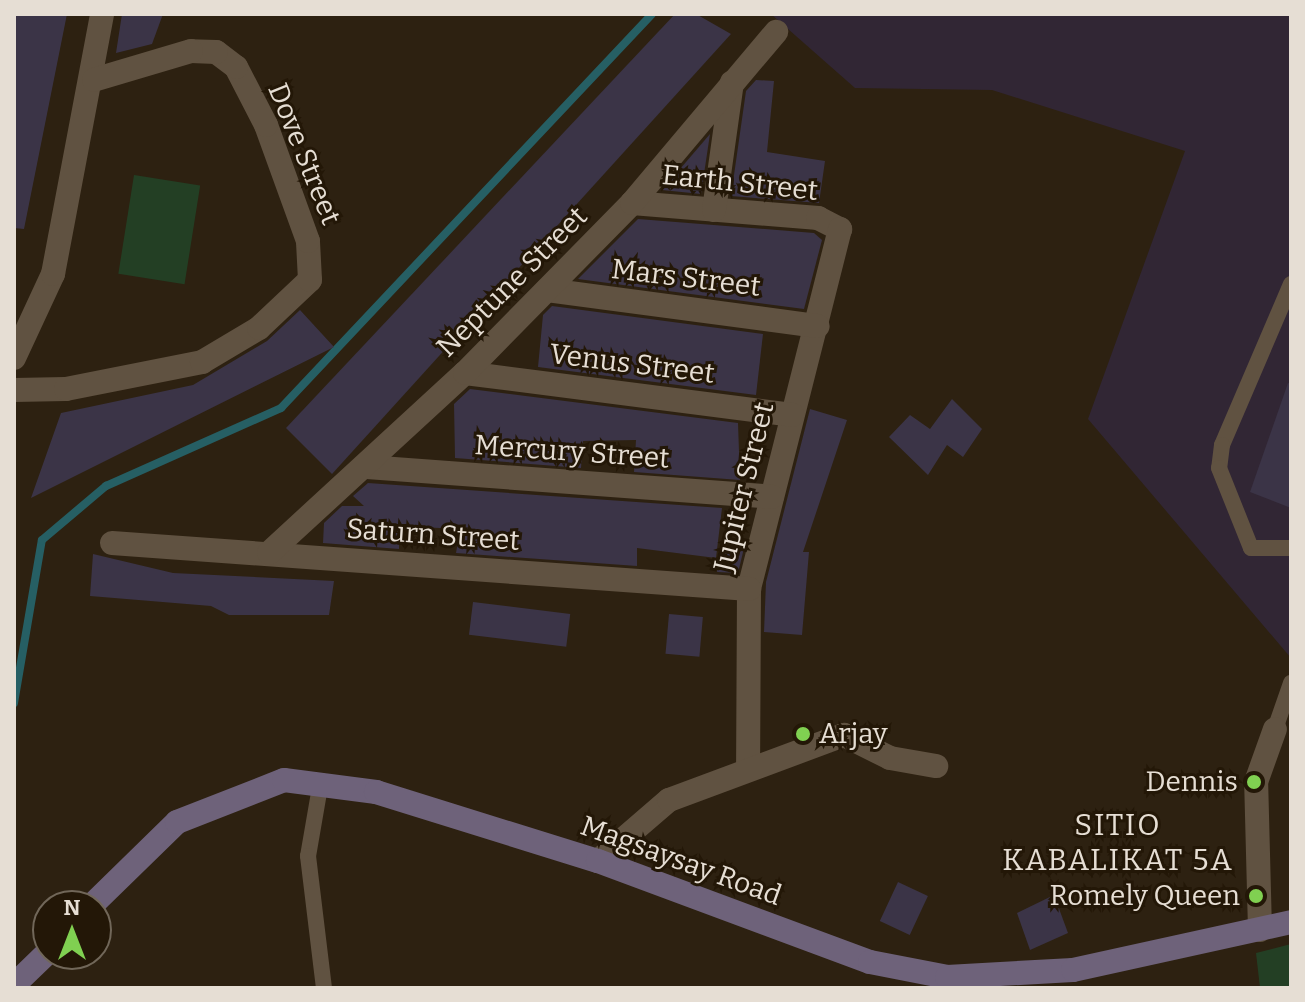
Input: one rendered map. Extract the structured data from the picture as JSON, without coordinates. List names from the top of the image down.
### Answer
{
  "streets": {
    "main road": ["Magsaysay Road"],
    "street": [
      "Dove Street",
      "Earth Street",
      "Mars Street",
      "Neptune Street",
      "Venus Street",
      "Mercury Street",
      "Jupiter Street",
      "Saturn Street"
    ]
  },
  "crossings": [
    ["Earth Street", "Neptune Street"],
    ["Earth Street", "Jupiter Street"],
    ["Mars Street", "Neptune Street"],
    ["Mars Street", "Jupiter Street"],
    ["Neptune Street", "Venus Street"],
    ["Neptune Street", "Mercury Street"],
    ["Neptune Street", "Saturn Street"],
    ["Venus Street", "Jupiter Street"],
    ["Mercury Street", "Jupiter Street"],
    ["Jupiter Street", "Saturn Street"]
  ],
  "districts": ["SITIO KABALIKAT 5A"],
  "places": ["Arjay", "Dennis", "Romely Queen"],
  "north": "top"
}
